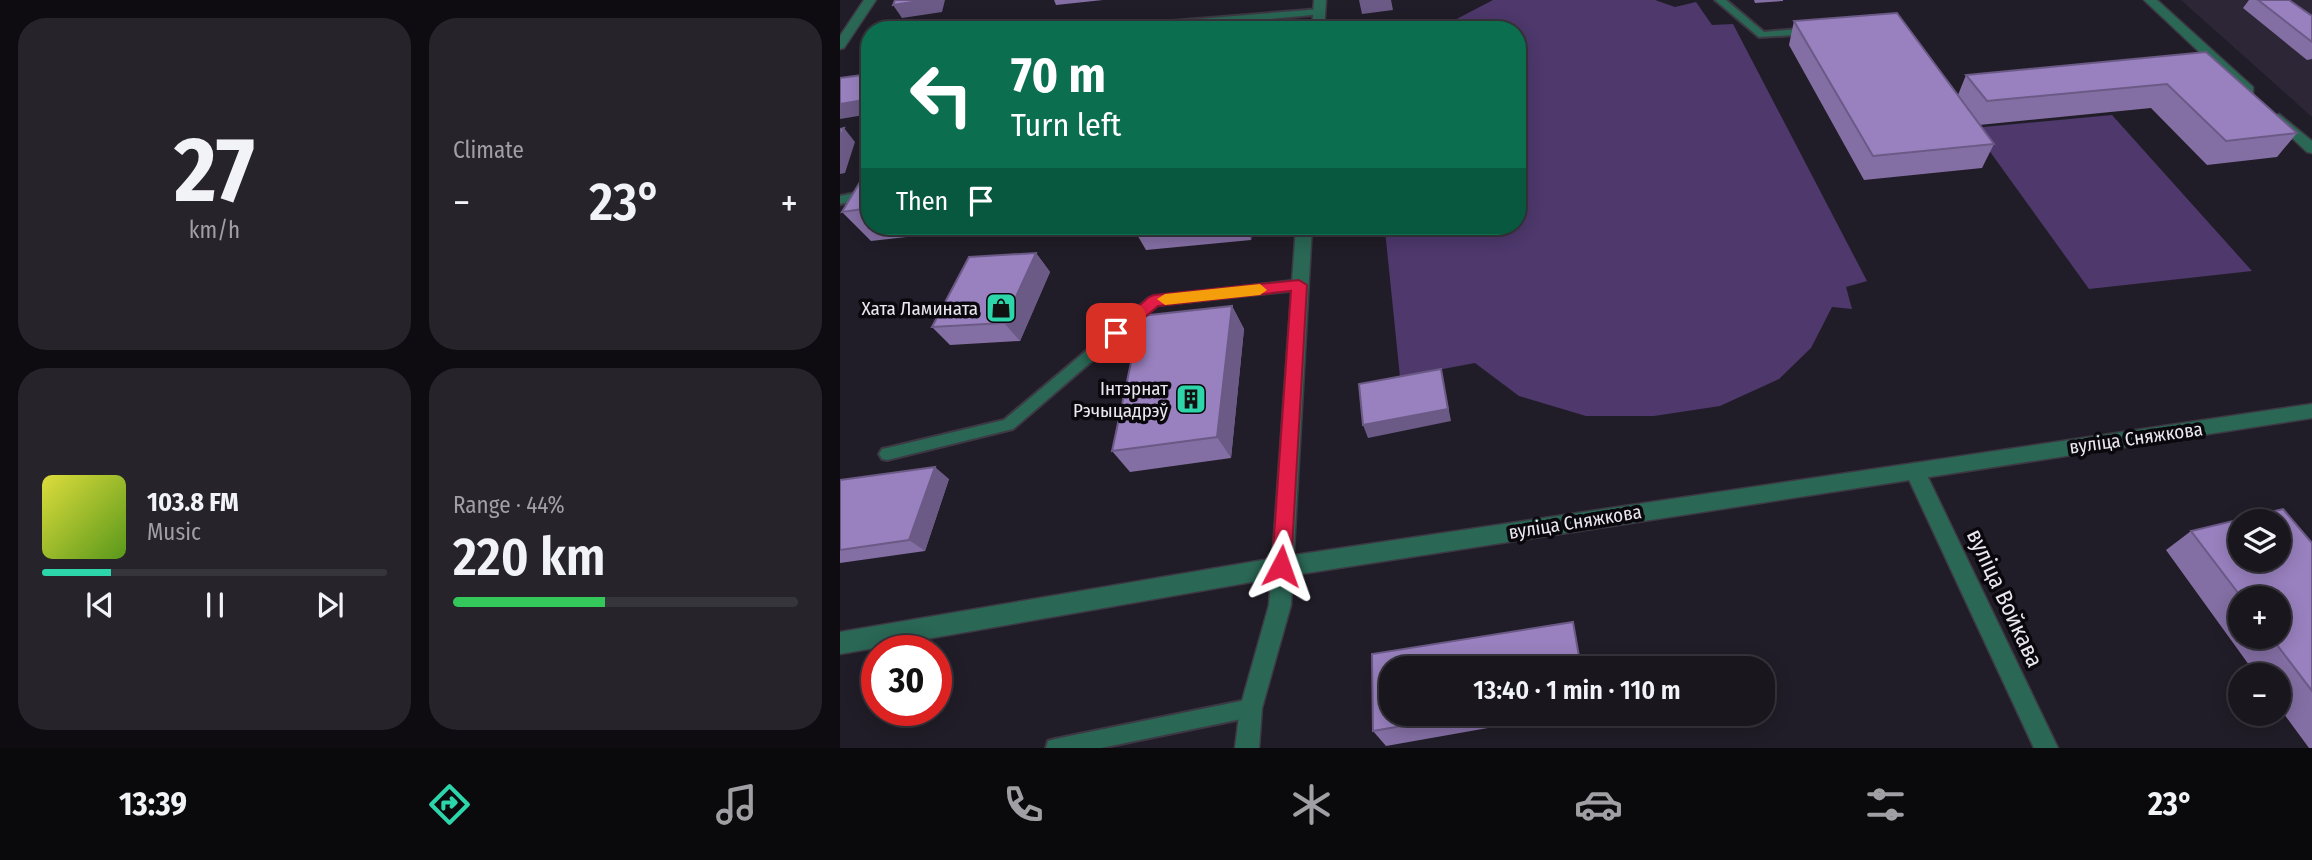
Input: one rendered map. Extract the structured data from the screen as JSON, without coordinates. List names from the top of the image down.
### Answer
{
  "streets": {
    "street": ["вуліца Сняжкова", "вуліца Войкава"]
  },
  "crossings": [
    ["вуліца Сняжкова", "вуліца Войкава"]
  ],
  "places": {
    "shop": ["Хата Ламината"],
    "building": ["Інтэрнат Рэчыцадрэў"]
  },
  "page": {
    "tile": [
      ["27", "km/h"],
      "Climate",
      ["Range · 44%", "220 km"]
    ],
    "turn": ["70 m", "Turn left"],
    "then": "Then",
    "heat": ["−", "23°", "+"],
    "song": ["103.8 FM", "Music"],
    "map_buttons": ["+", "−"],
    "limit": "30",
    "trip": "13:40 · 1 min · 110 m",
    "tabs": ["13:39", "23°"]
  }
}
